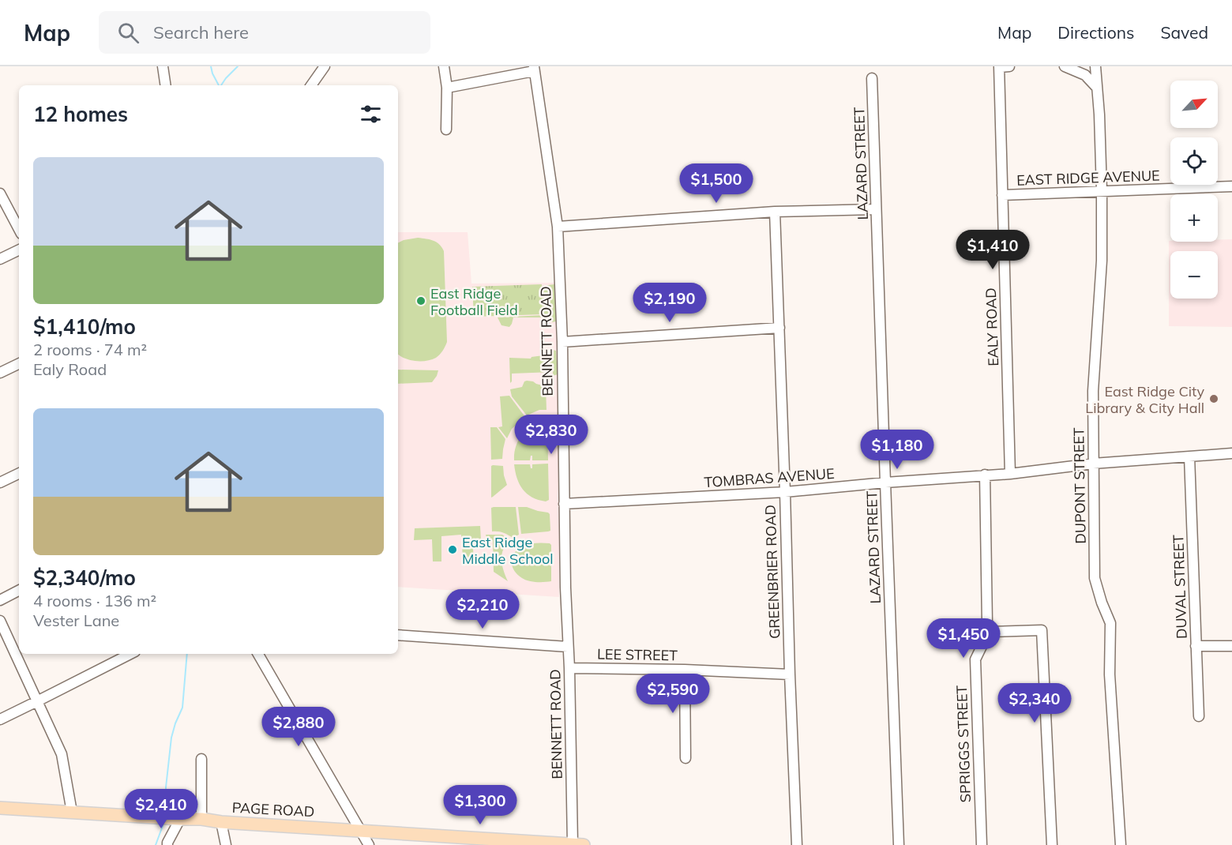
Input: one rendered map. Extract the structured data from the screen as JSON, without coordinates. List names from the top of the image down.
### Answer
{
  "streets": {
    "main road": ["PAGE ROAD"],
    "street": [
      "LAZARD STREET",
      "EAST RIDGE AVENUE",
      "EALY ROAD",
      "BENNETT ROAD",
      "TOMBRAS AVENUE",
      "DUPONT STREET",
      "GREENBRIER ROAD",
      "DUVAL STREET",
      "LEE STREET",
      "SPRIGGS STREET"
    ]
  },
  "crossings": [
    ["LAZARD STREET", "TOMBRAS AVENUE"],
    ["EAST RIDGE AVENUE", "EALY ROAD"],
    ["EAST RIDGE AVENUE", "DUPONT STREET"],
    ["EALY ROAD", "TOMBRAS AVENUE"],
    ["BENNETT ROAD", "TOMBRAS AVENUE"],
    ["BENNETT ROAD", "LEE STREET"],
    ["BENNETT ROAD", "PAGE ROAD"],
    ["TOMBRAS AVENUE", "DUPONT STREET"],
    ["TOMBRAS AVENUE", "GREENBRIER ROAD"],
    ["TOMBRAS AVENUE", "DUVAL STREET"],
    ["GREENBRIER ROAD", "LEE STREET"]
  ],
  "places": ["East Ridge Football Field", "East Ridge City Library & City Hall", "East Ridge Middle School"],
  "north": "top right",
  "page": {
    "header": "Map",
    "search": "Search here",
    "nav": ["Map", "Directions", "Saved"],
    "map_buttons": ["+", "−"],
    "heading": "12 homes",
    "list": [
      {
        "name": "$1,410/mo",
        "note": "2 rooms · 74 m² · Ealy Road"
      },
      {
        "name": "$2,340/mo",
        "note": "4 rooms · 136 m² · Vester Lane"
      }
    ],
    "price": [
      "$1,500",
      "$1,410",
      "$2,190",
      "$2,830",
      "$1,180",
      "$2,210",
      "$1,450",
      "$2,590",
      "$2,340",
      "$2,880",
      "$1,300",
      "$2,410"
    ]
  }
}
